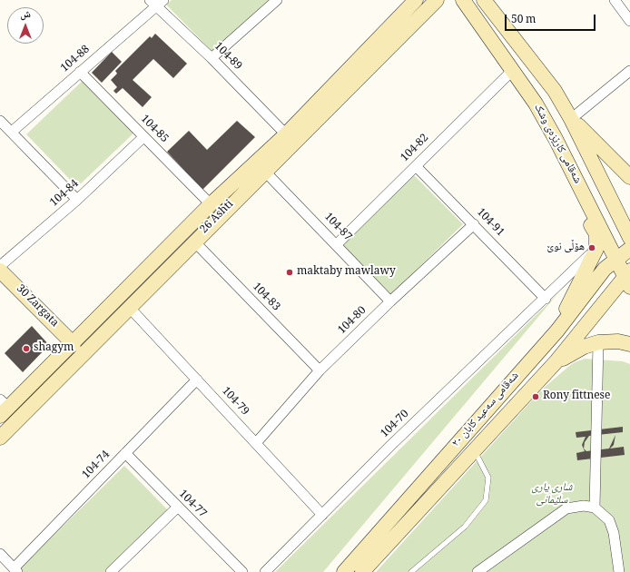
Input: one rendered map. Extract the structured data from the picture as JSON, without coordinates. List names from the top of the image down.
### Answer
{
  "streets": {
    "main road": [
      "شەقامی کارێزەی وشک",
      "26 Ashti",
      "30 Zargata",
      "شەقامی سەعید کابان ٢٠"
    ],
    "street": [
      "104-89",
      "104-88",
      "104-85",
      "104-82",
      "104-84",
      "104-91",
      "104-87",
      "104-83",
      "104-80",
      "104-79",
      "104-70",
      "104-74",
      "104-77"
    ]
  },
  "crossings": [
    ["104-89", "104-88"],
    ["104-89", "26 Ashti"],
    ["104-88", "104-85"],
    ["104-85", "104-84"],
    ["104-85", "26 Ashti"],
    ["شەقامی کارێزەی وشک", "104-82"],
    ["شەقامی کارێزەی وشک", "شەقامی سەعید کابان ٢٠"],
    ["104-82", "104-91"],
    ["104-82", "104-87"],
    ["26 Ashti", "104-87"],
    ["26 Ashti", "104-83"],
    ["26 Ashti", "30 Zargata"],
    ["26 Ashti", "104-79"],
    ["104-91", "104-80"],
    ["104-91", "104-70"],
    ["104-87", "104-80"],
    ["104-83", "104-80"],
    ["104-80", "104-79"],
    ["104-79", "104-70"],
    ["104-79", "104-74"],
    ["104-74", "104-77"]
  ],
  "parks": ["شاری یاری سلێمانی"],
  "places": [
    "ھۆڵی نوێ",
    "maktaby mawlawy",
    "shagym",
    "Rony fittnese"
  ],
  "scale_bar": "50 m",
  "north": "top"
}
